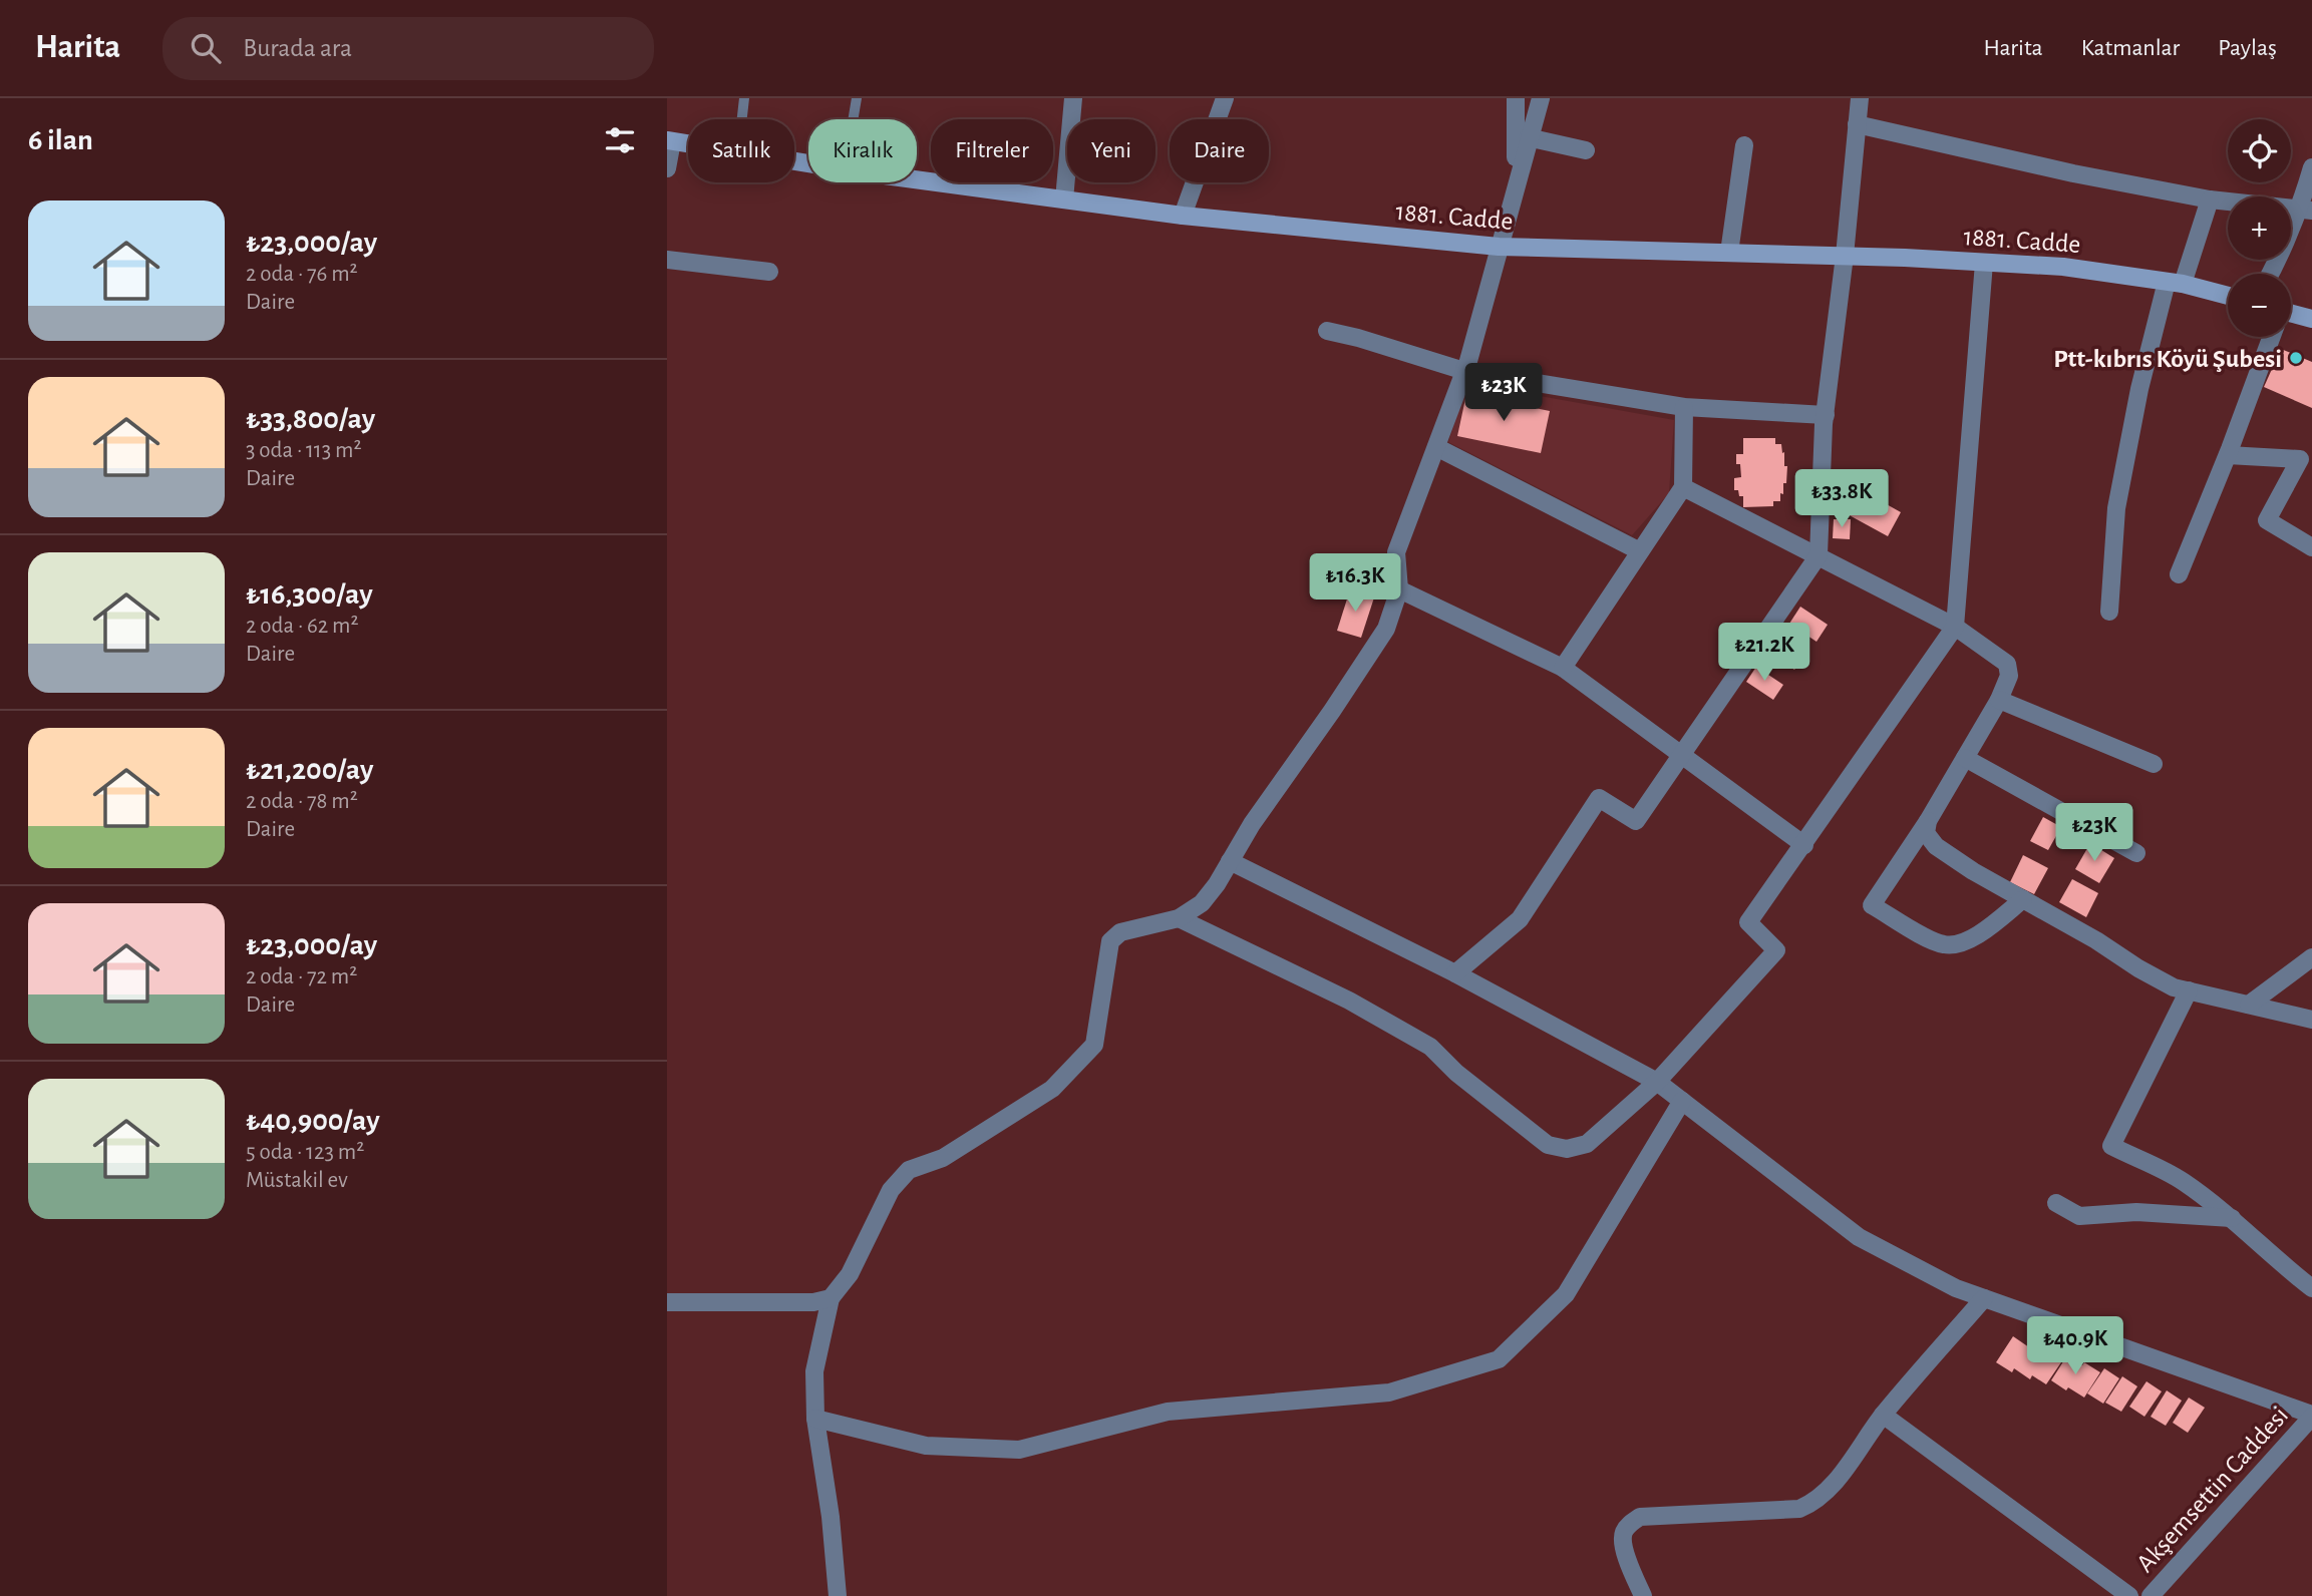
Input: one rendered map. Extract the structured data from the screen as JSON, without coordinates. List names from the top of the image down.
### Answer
{
  "streets": {
    "street": ["1881. Cadde", "Akşemsettin Caddesi"]
  },
  "places": ["Ptt-kıbrıs Köyü Şubesi"],
  "page": {
    "header": "Harita",
    "search": "Burada ara",
    "nav": ["Harita", "Katmanlar", "Paylaş"],
    "heading": "6 ilan",
    "map_buttons": ["+", "−"],
    "chip": [
      "Satılık",
      "Kiralık",
      "Filtreler",
      "Yeni",
      "Daire"
    ],
    "list": [
      {
        "name": "₺23,000/ay",
        "note": "2 oda · 76 m² · Daire"
      },
      {
        "name": "₺33,800/ay",
        "note": "3 oda · 113 m² · Daire"
      },
      {
        "name": "₺16,300/ay",
        "note": "2 oda · 62 m² · Daire"
      },
      {
        "name": "₺21,200/ay",
        "note": "2 oda · 78 m² · Daire"
      },
      {
        "name": "₺23,000/ay",
        "note": "2 oda · 72 m² · Daire"
      },
      {
        "name": "₺40,900/ay",
        "note": "5 oda · 123 m² · Müstakil ev"
      }
    ],
    "price": [
      "₺23K",
      "₺33.8K",
      "₺16.3K",
      "₺21.2K",
      "₺23K",
      "₺40.9K"
    ]
  }
}
